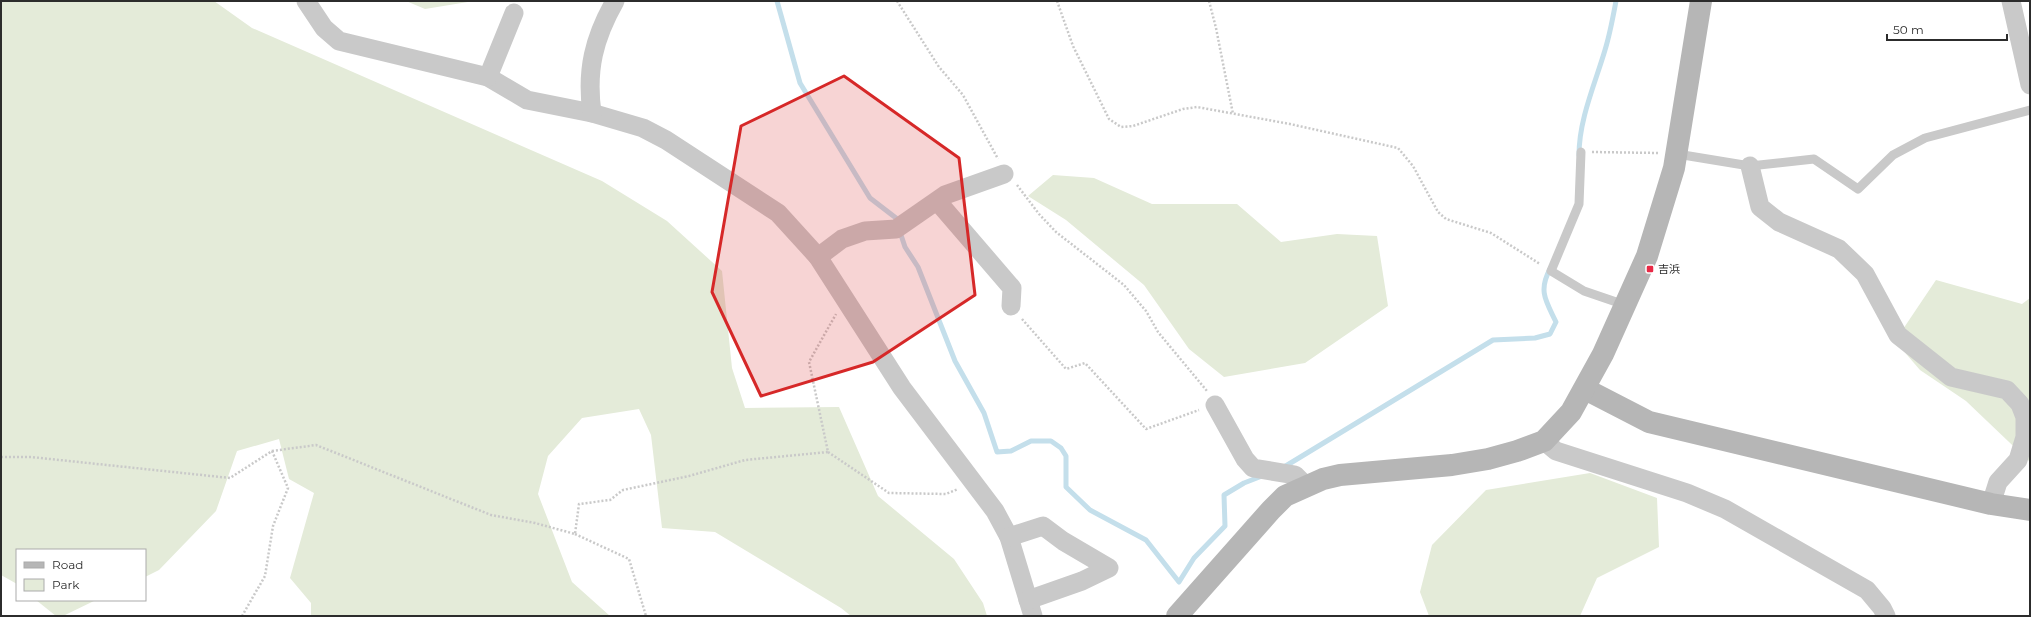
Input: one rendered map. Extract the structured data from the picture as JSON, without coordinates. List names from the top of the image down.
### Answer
{
  "places": {
    "transit": ["吉浜"]
  },
  "legend": ["Road", "Park"],
  "scale_bar": "50 m"
}
